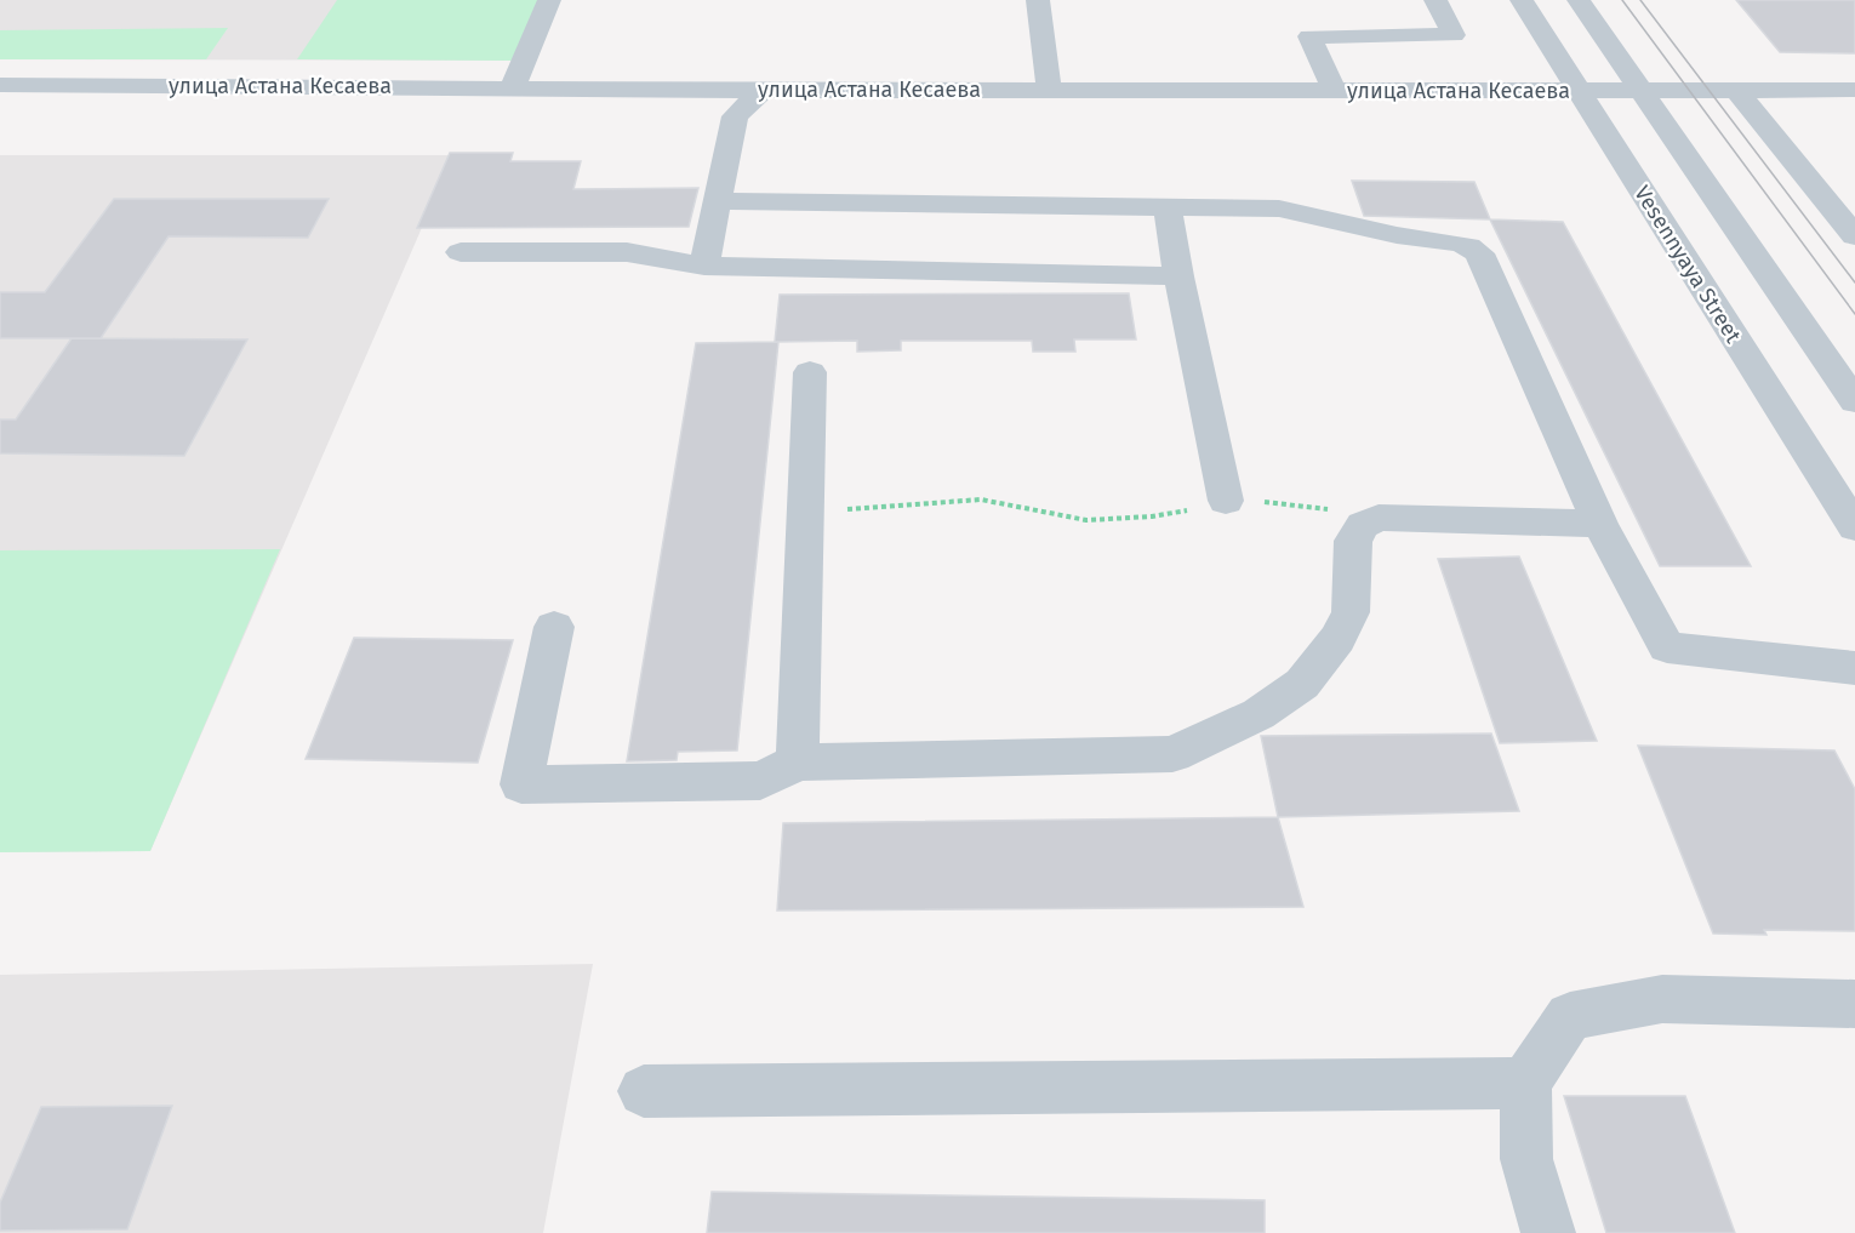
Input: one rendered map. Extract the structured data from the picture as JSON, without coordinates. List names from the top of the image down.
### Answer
{
  "streets": {
    "street": ["улица Астана Кесаева", "Vesennyaya Street"]
  },
  "crossings": [
    ["улица Астана Кесаева", "Vesennyaya Street"]
  ]
}
